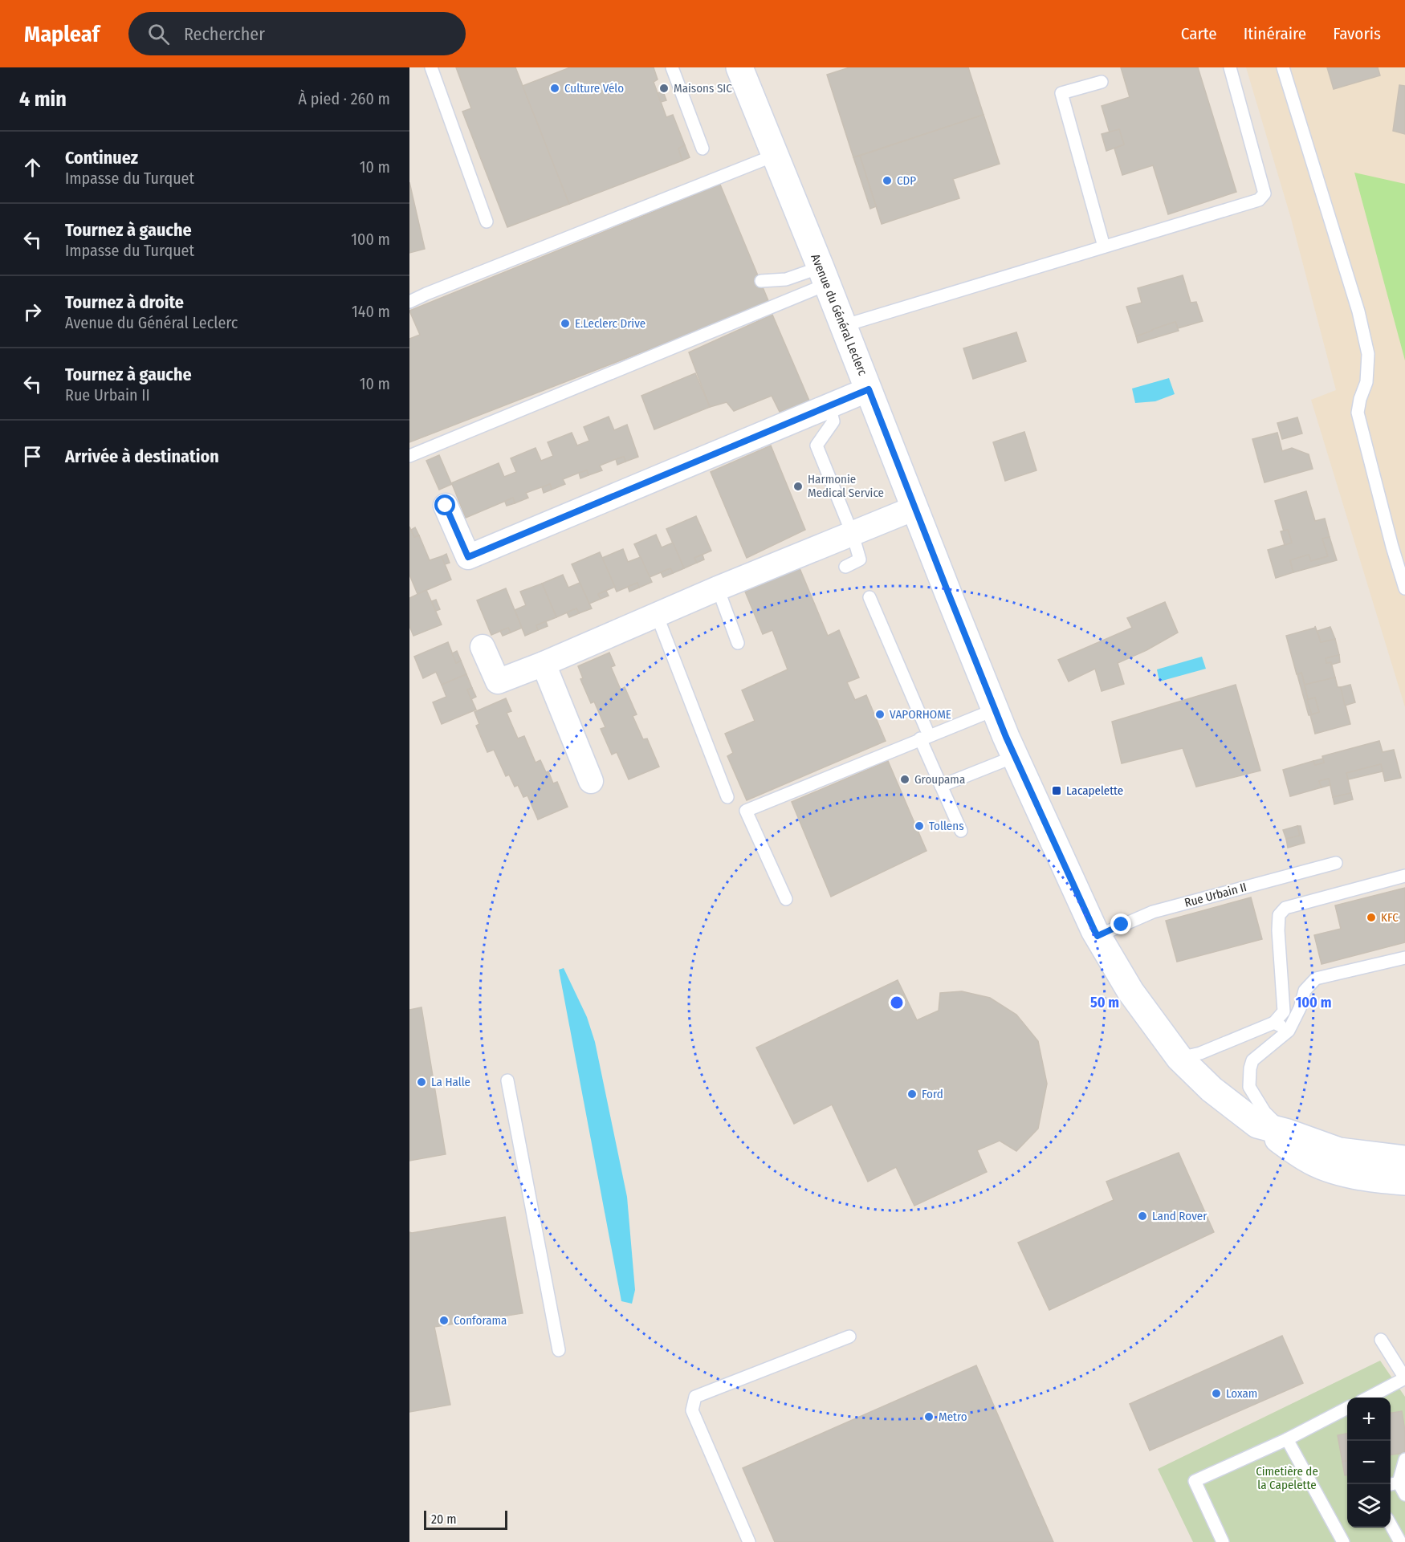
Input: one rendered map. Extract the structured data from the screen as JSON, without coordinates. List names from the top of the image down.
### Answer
{
  "streets": {
    "street": ["Avenue du Général Leclerc"],
    "lane": ["Rue Urbain II"]
  },
  "crossings": [
    ["Avenue du Général Leclerc", "Rue Urbain II"]
  ],
  "parks": ["Cimetière de la Capelette"],
  "places": {
    "other": [
      "Culture Vélo",
      "Maisons SIC",
      "CDP",
      "E.Leclerc Drive",
      "Harmonie Medical Service",
      "VAPORHOME",
      "Groupama",
      "Tollens",
      "KFC",
      "La Halle",
      "Ford",
      "Land Rover",
      "Conforama",
      "Loxam",
      "Metro"
    ],
    "transit": ["Lacapelette"]
  },
  "scale_bar": "20 m",
  "page": {
    "header": "Mapleaf",
    "search": "Rechercher",
    "nav": ["Carte", "Itinéraire", "Favoris"],
    "heading": ["4 min", "À pied · 260 m"],
    "list": [
      ["Continuez", "Impasse du Turquet", "10 m"],
      ["Tournez à gauche", "Impasse du Turquet", "100 m"],
      ["Tournez à droite", "Avenue du Général Leclerc", "140 m"],
      ["Tournez à gauche", "Rue Urbain II", "10 m"],
      "Arrivée à destination"
    ],
    "map_buttons": ["+", "−"],
    "scale": "20 m"
  },
  "rings": ["50 m", "100 m"]
}
